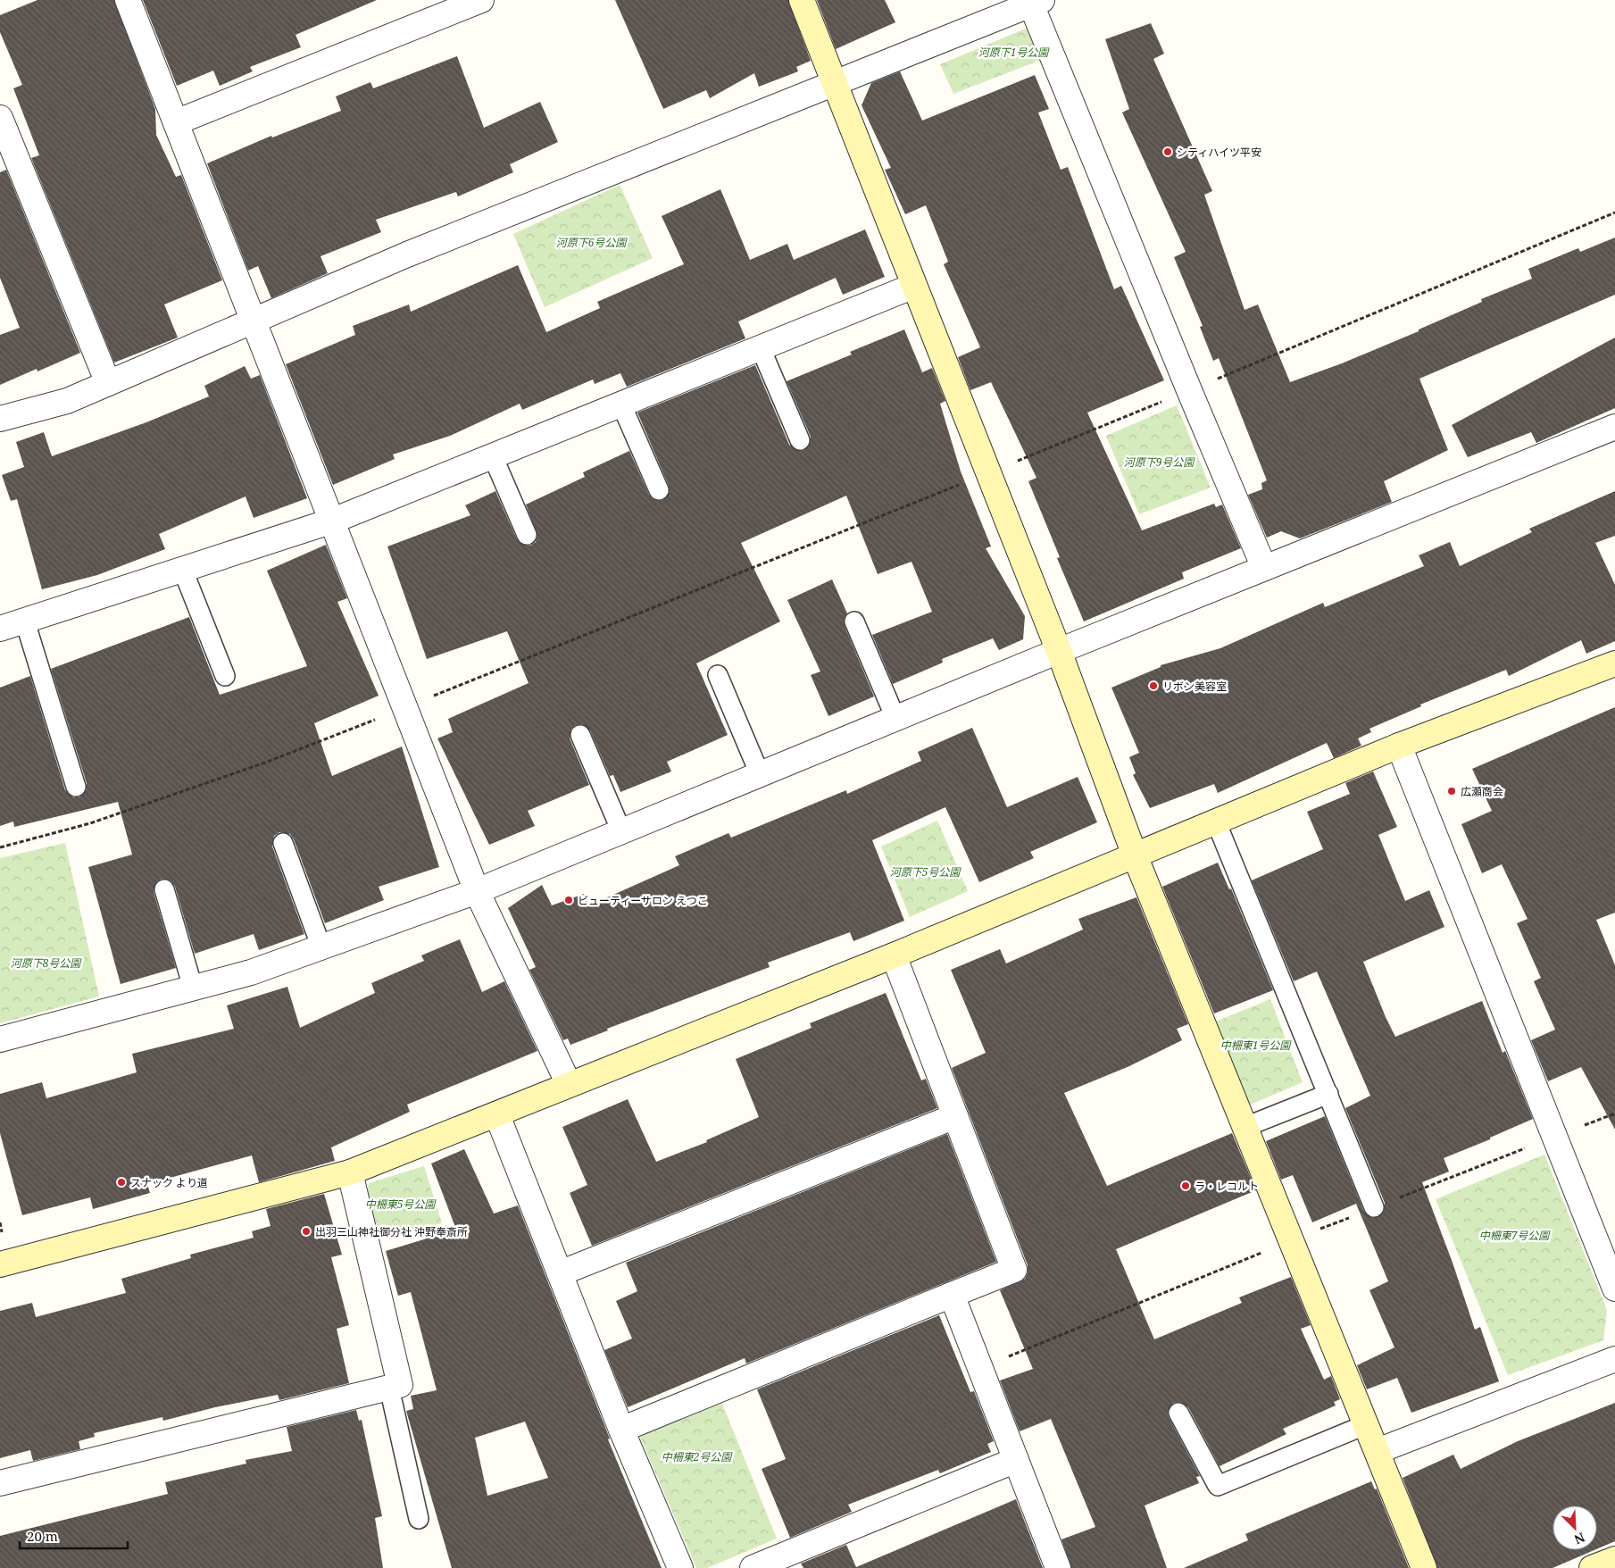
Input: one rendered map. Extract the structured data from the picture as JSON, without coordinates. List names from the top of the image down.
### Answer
{
  "parks": [
    "河原下1号公園",
    "河原下6号公園",
    "河原下9号公園",
    "河原下5号公園",
    "河原下8号公園",
    "中柵東1号公園",
    "中柵東5号公園",
    "中柵東7号公園",
    "中柵東2号公園"
  ],
  "places": [
    "シティハイツ平安",
    "リボン美容室",
    "広瀬商会",
    "ビューティーサロン えつこ",
    "スナック より道",
    "ラ・レコルト",
    "出羽三山神社御分社 沖野奉斎所"
  ],
  "scale_bar": "20 m",
  "north": "bottom right"
}
